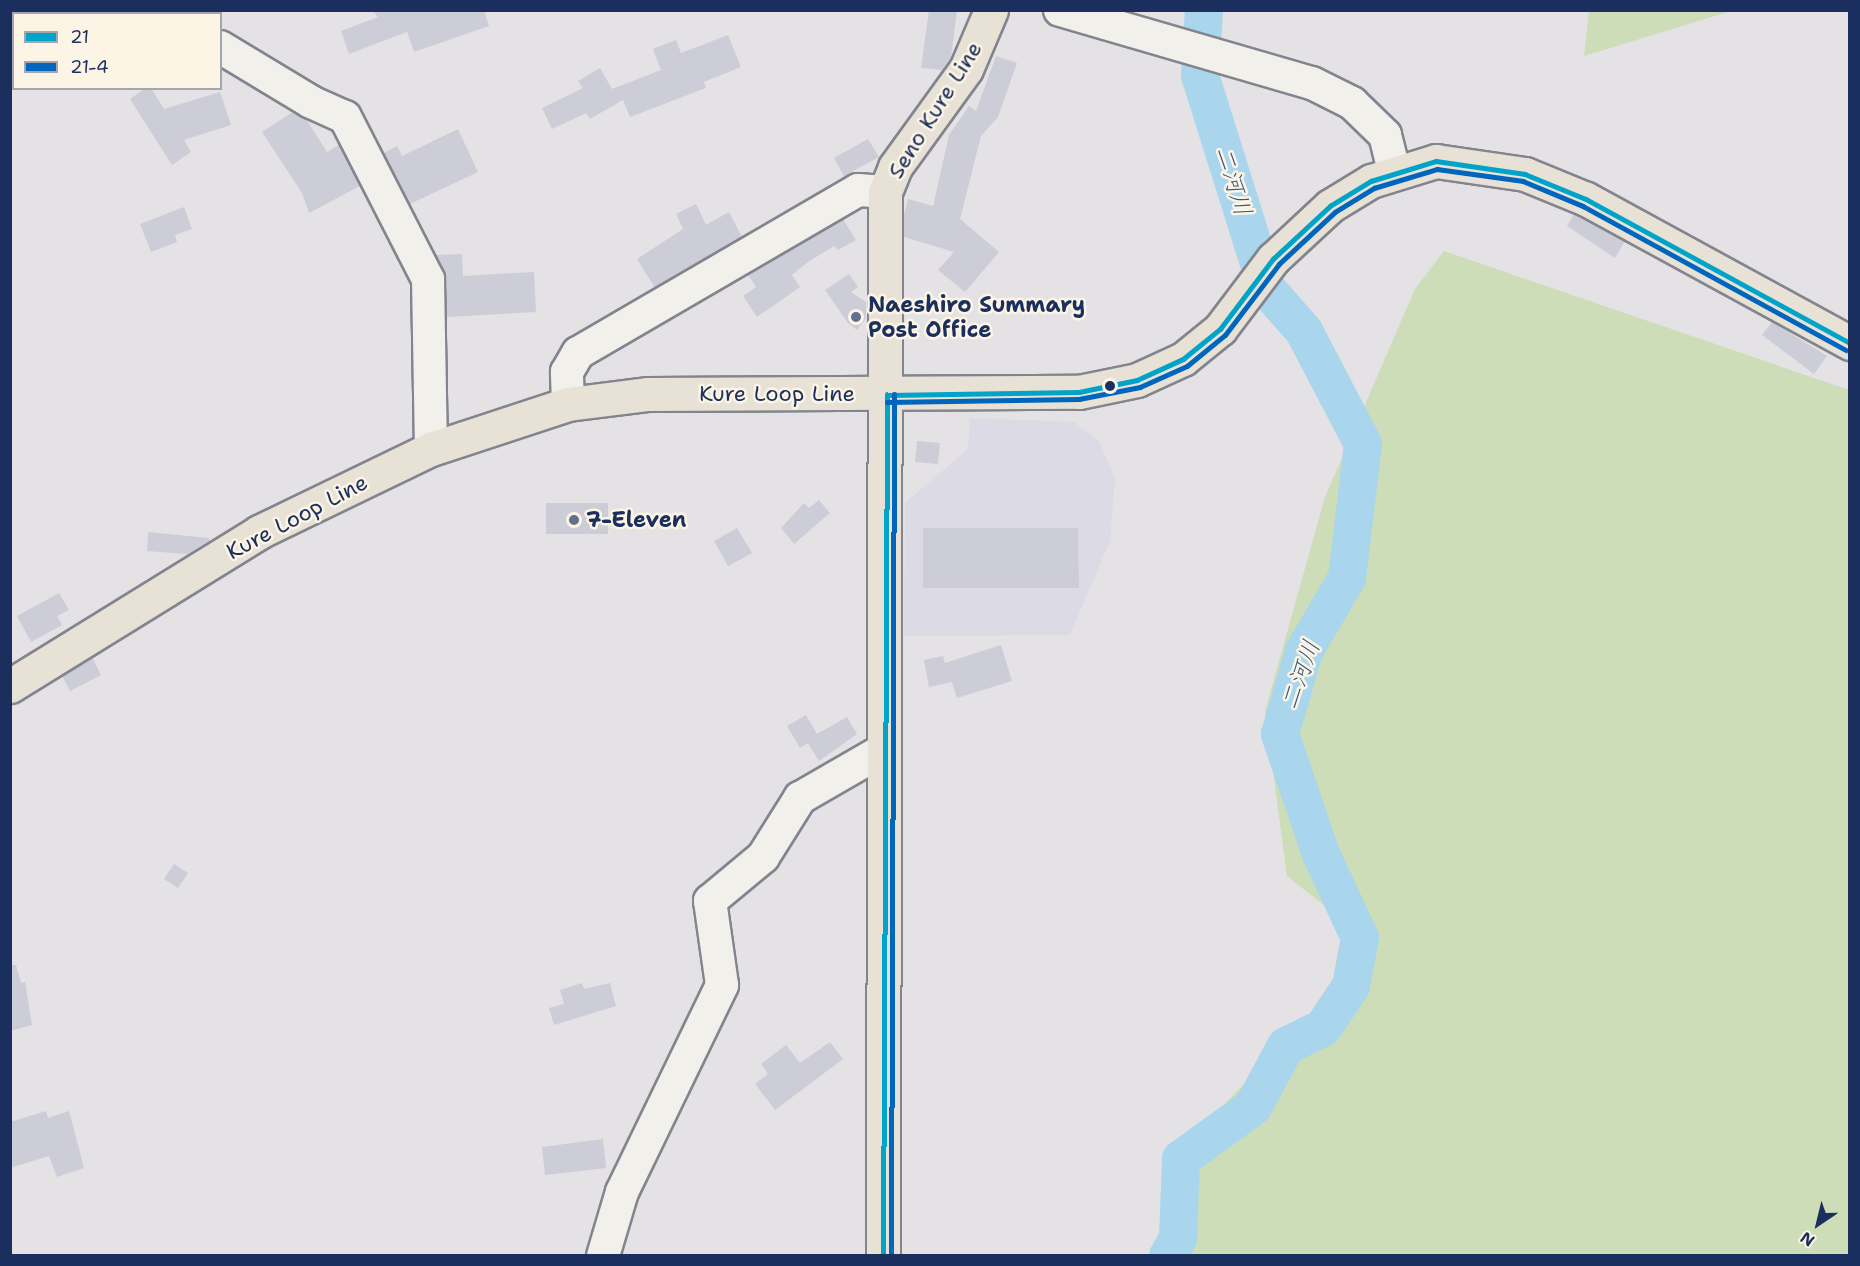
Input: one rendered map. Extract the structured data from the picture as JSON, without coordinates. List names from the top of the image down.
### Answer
{
  "streets": {
    "main road": ["Seno Kure Line", "Kure Loop Line"]
  },
  "crossings": [
    ["Seno Kure Line", "Kure Loop Line"]
  ],
  "water": ["二河川"],
  "places": ["Naeshiro Summary Post Office", "7-Eleven"],
  "lines": ["transit line 21", "transit line 21-4"],
  "legend": ["21", "21-4"],
  "north": "bottom left"
}
